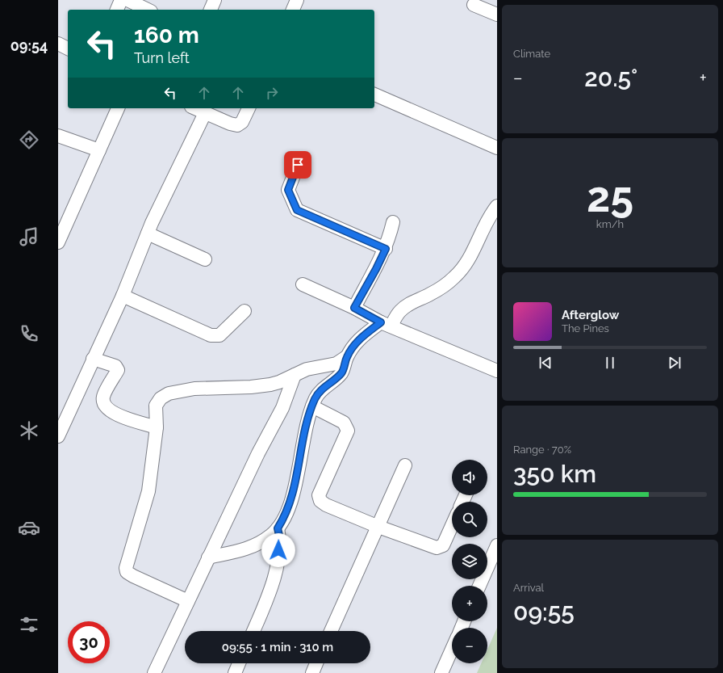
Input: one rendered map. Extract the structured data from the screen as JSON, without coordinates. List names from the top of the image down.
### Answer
{
  "page": {
    "tabs": "09:54",
    "tile": [
      "Climate",
      ["25", "km/h"],
      ["Range · 70%", "350 km"],
      ["Arrival", "09:55"]
    ],
    "turn": ["160 m", "Turn left"],
    "heat": ["−", "20.5°", "+"],
    "song": ["Afterglow", "The Pines"],
    "map_buttons": ["+", "−"],
    "limit": "30",
    "trip": "09:55 · 1 min · 310 m"
  }
}
